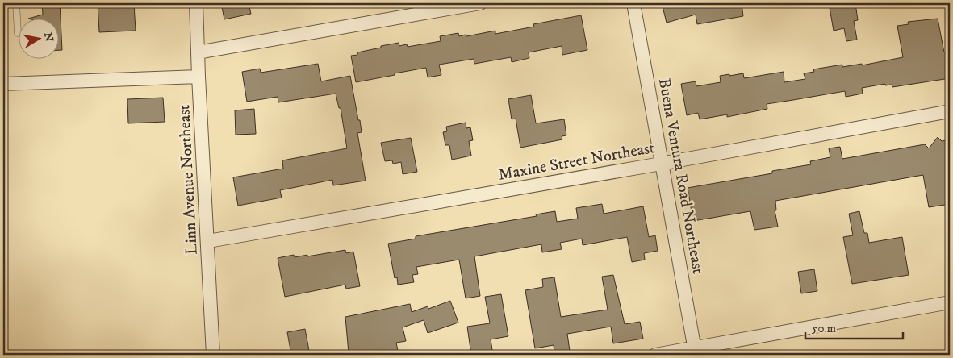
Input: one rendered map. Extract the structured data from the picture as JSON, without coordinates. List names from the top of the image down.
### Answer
{
  "streets": {
    "street": ["Maxine Street Northeast", "Buena Ventura Road Northeast", "Linn Avenue Northeast"]
  },
  "crossings": [
    ["Maxine Street Northeast", "Buena Ventura Road Northeast"],
    ["Maxine Street Northeast", "Linn Avenue Northeast"]
  ],
  "scale_bar": "50 m",
  "north": "right"
}
